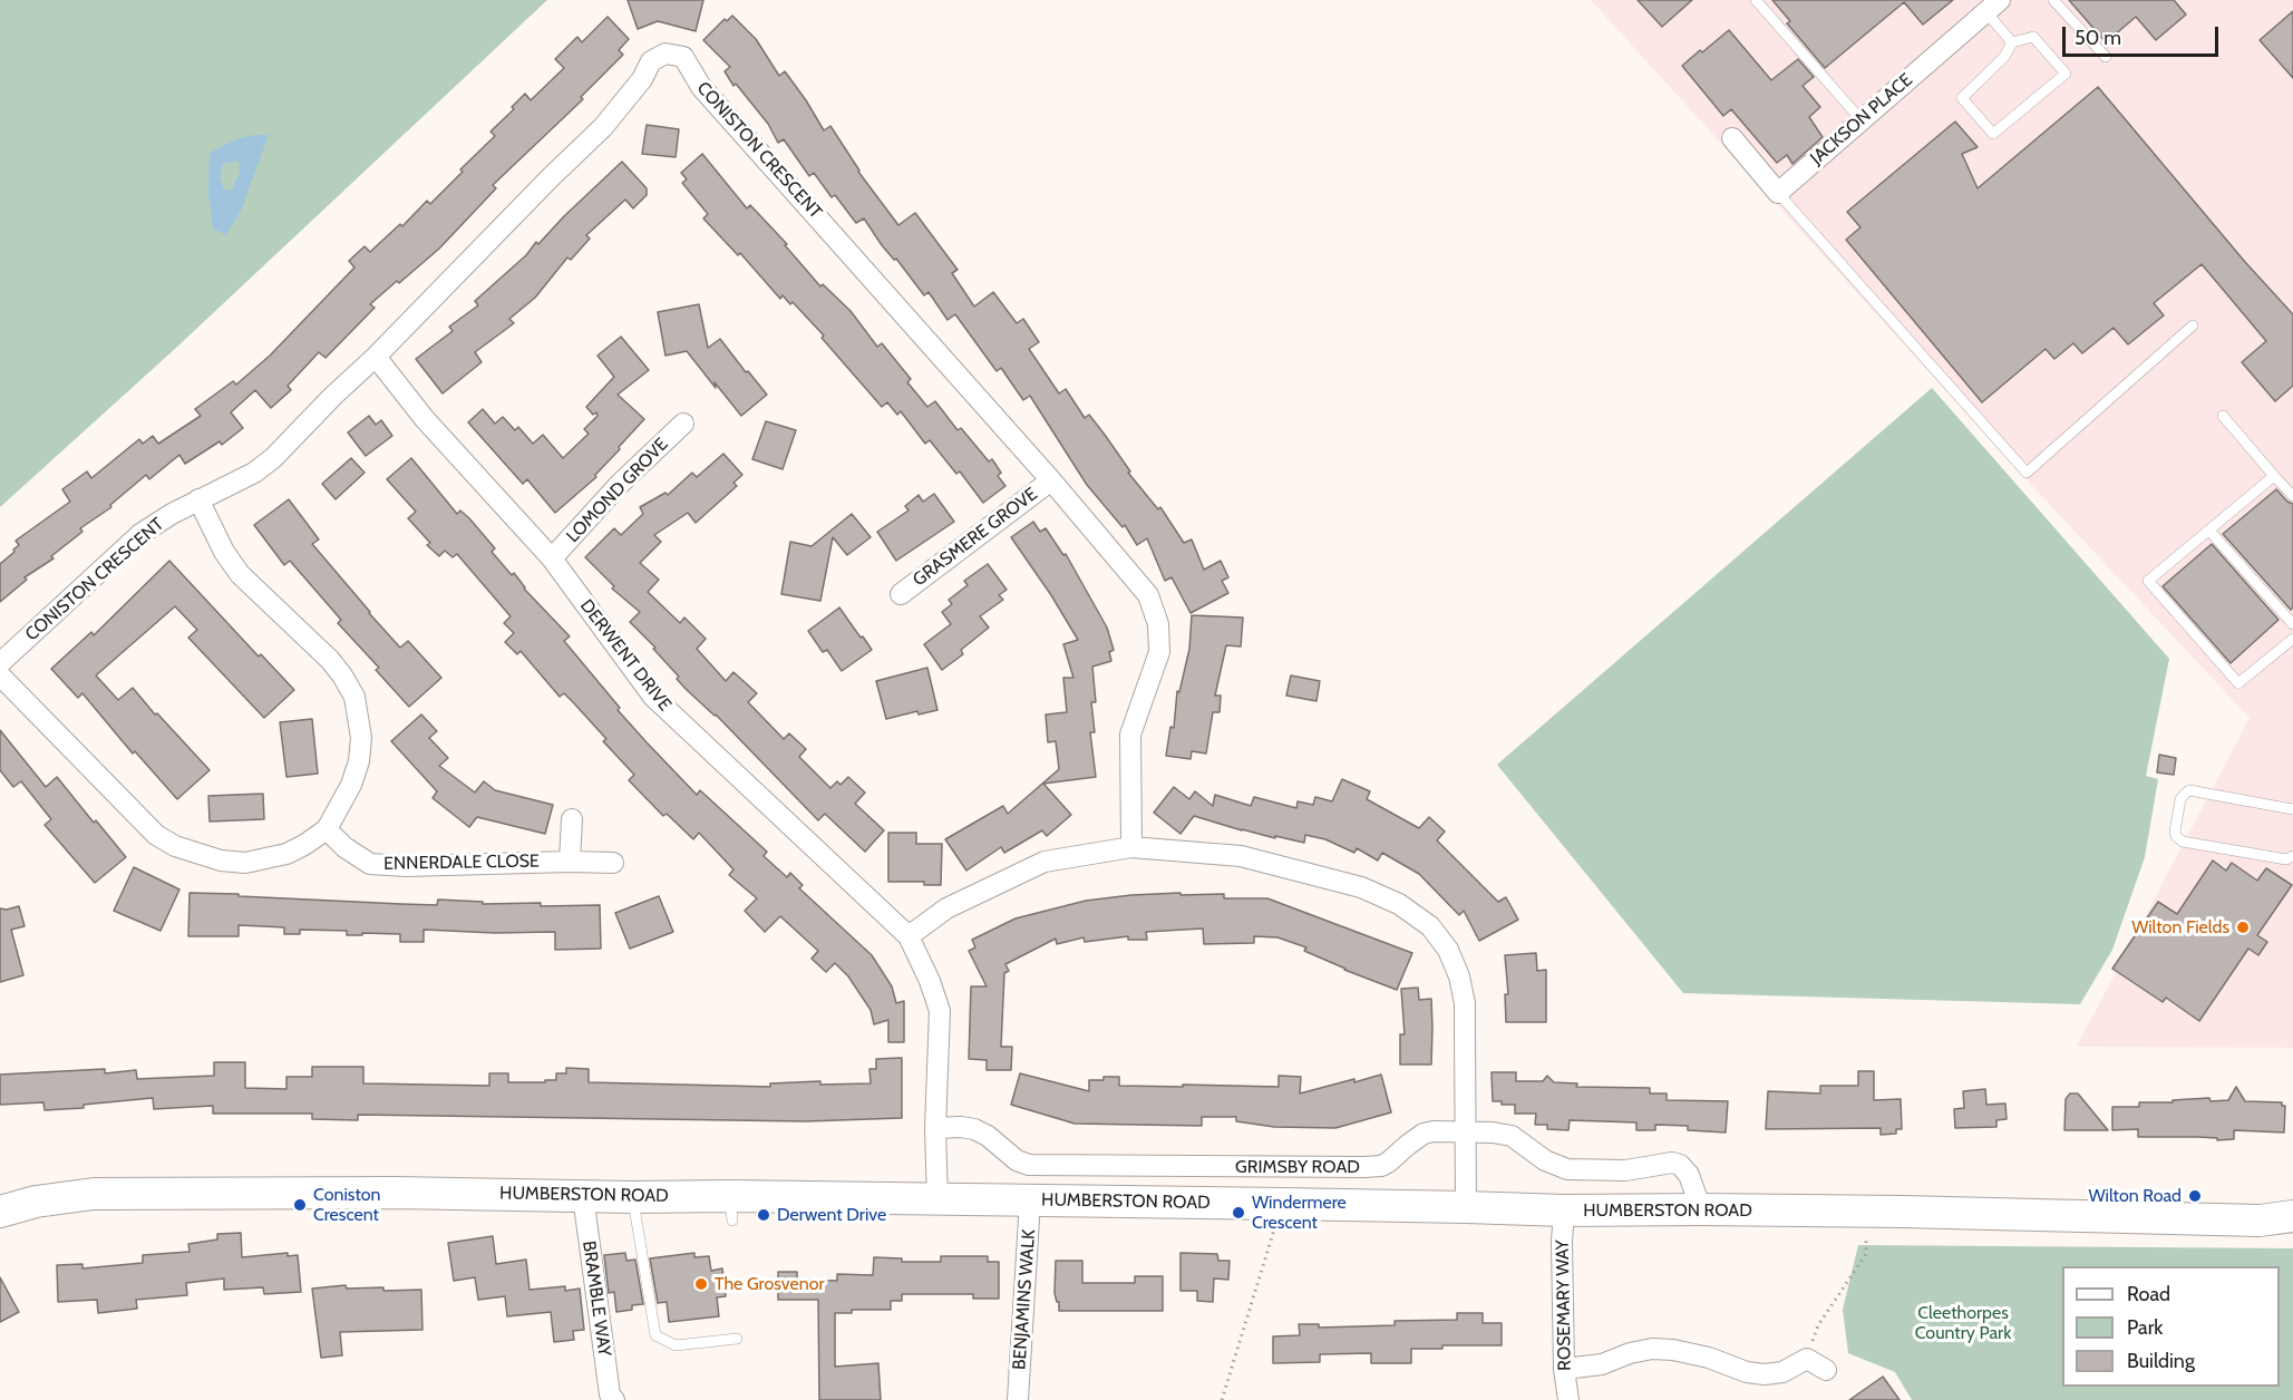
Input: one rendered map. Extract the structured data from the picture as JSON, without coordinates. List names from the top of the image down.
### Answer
{
  "streets": {
    "main road": ["HUMBERSTON ROAD"],
    "street": [
      "JACKSON PLACE",
      "CONISTON CRESCENT",
      "LOMOND GROVE",
      "GRASMERE GROVE",
      "DERWENT DRIVE",
      "ENNERDALE CLOSE",
      "GRIMSBY ROAD",
      "BRAMBLE WAY",
      "BENJAMINS WALK",
      "ROSEMARY WAY"
    ]
  },
  "crossings": [
    ["CONISTON CRESCENT", "GRASMERE GROVE"],
    ["CONISTON CRESCENT", "DERWENT DRIVE"],
    ["LOMOND GROVE", "DERWENT DRIVE"],
    ["DERWENT DRIVE", "GRIMSBY ROAD"],
    ["DERWENT DRIVE", "HUMBERSTON ROAD"],
    ["GRIMSBY ROAD", "HUMBERSTON ROAD"],
    ["HUMBERSTON ROAD", "BRAMBLE WAY"],
    ["HUMBERSTON ROAD", "BENJAMINS WALK"],
    ["HUMBERSTON ROAD", "ROSEMARY WAY"]
  ],
  "parks": ["Cleethorpes Country Park"],
  "places": [
    "Wilton Fields",
    "Wilton Road",
    "Coniston Crescent",
    "Windermere Crescent",
    "Derwent Drive",
    "The Grosvenor"
  ],
  "legend": ["Road", "Park", "Building"],
  "scale_bar": "50 m"
}
